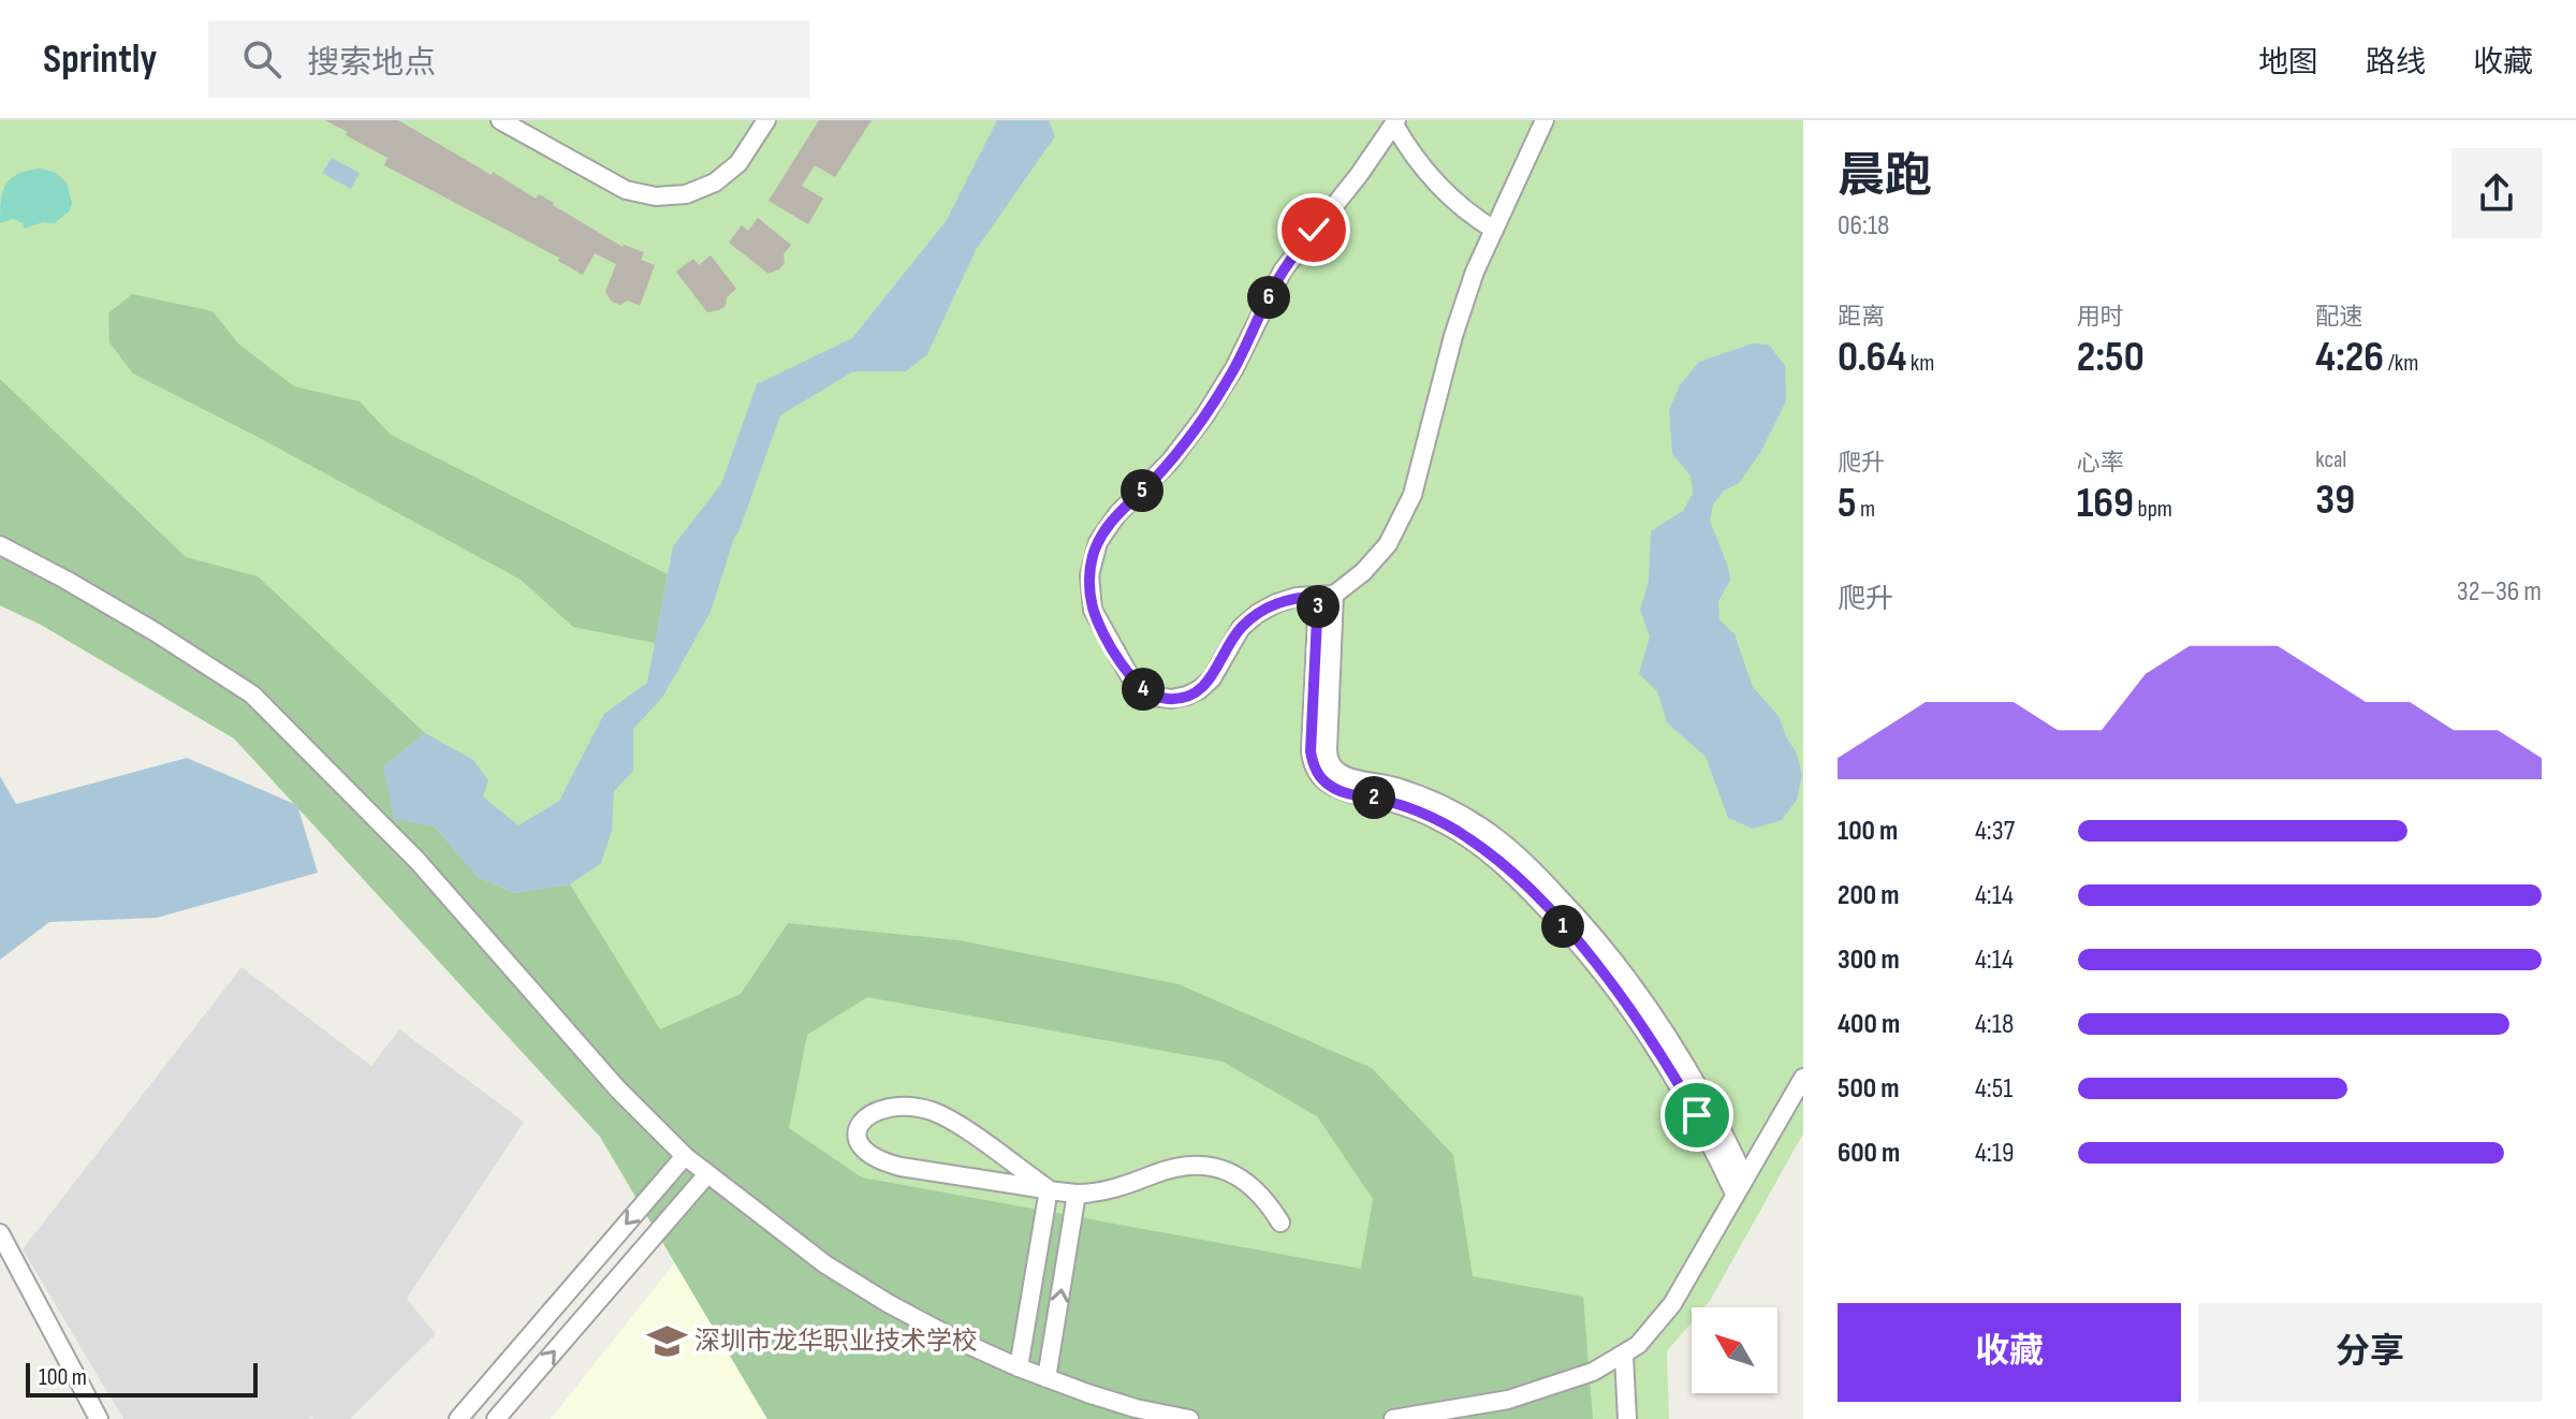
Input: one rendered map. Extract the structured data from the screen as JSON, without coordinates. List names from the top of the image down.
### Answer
{
  "places": {
    "school or university": ["深圳市龙华职业技术学校"]
  },
  "scale_bar": "100 m",
  "north": "top left",
  "page": {
    "header": "Sprintly",
    "search": "搜索地点",
    "nav": ["地图", "路线", "收藏"],
    "heading": ["晨跑", "06:18"],
    "stats": [
      ["距离", "0.64 km"],
      ["用时", "2:50"],
      ["配速", "4:26 /km"],
      ["爬升", "5 m"],
      ["心率", "169 bpm"],
      ["kcal", "39"]
    ],
    "pins": [
      "6",
      "5",
      "3",
      "4",
      "2",
      "1"
    ],
    "chart": ["爬升", "32–36 m"],
    "list": [
      {
        "name": "100 m",
        "note": "4:37"
      },
      {
        "name": "200 m",
        "note": "4:14"
      },
      {
        "name": "300 m",
        "note": "4:14"
      },
      {
        "name": "400 m",
        "note": "4:18"
      },
      {
        "name": "500 m",
        "note": "4:51"
      },
      {
        "name": "600 m",
        "note": "4:19"
      }
    ],
    "buttons": ["收藏", "分享"],
    "scale": "100 m"
  }
}
